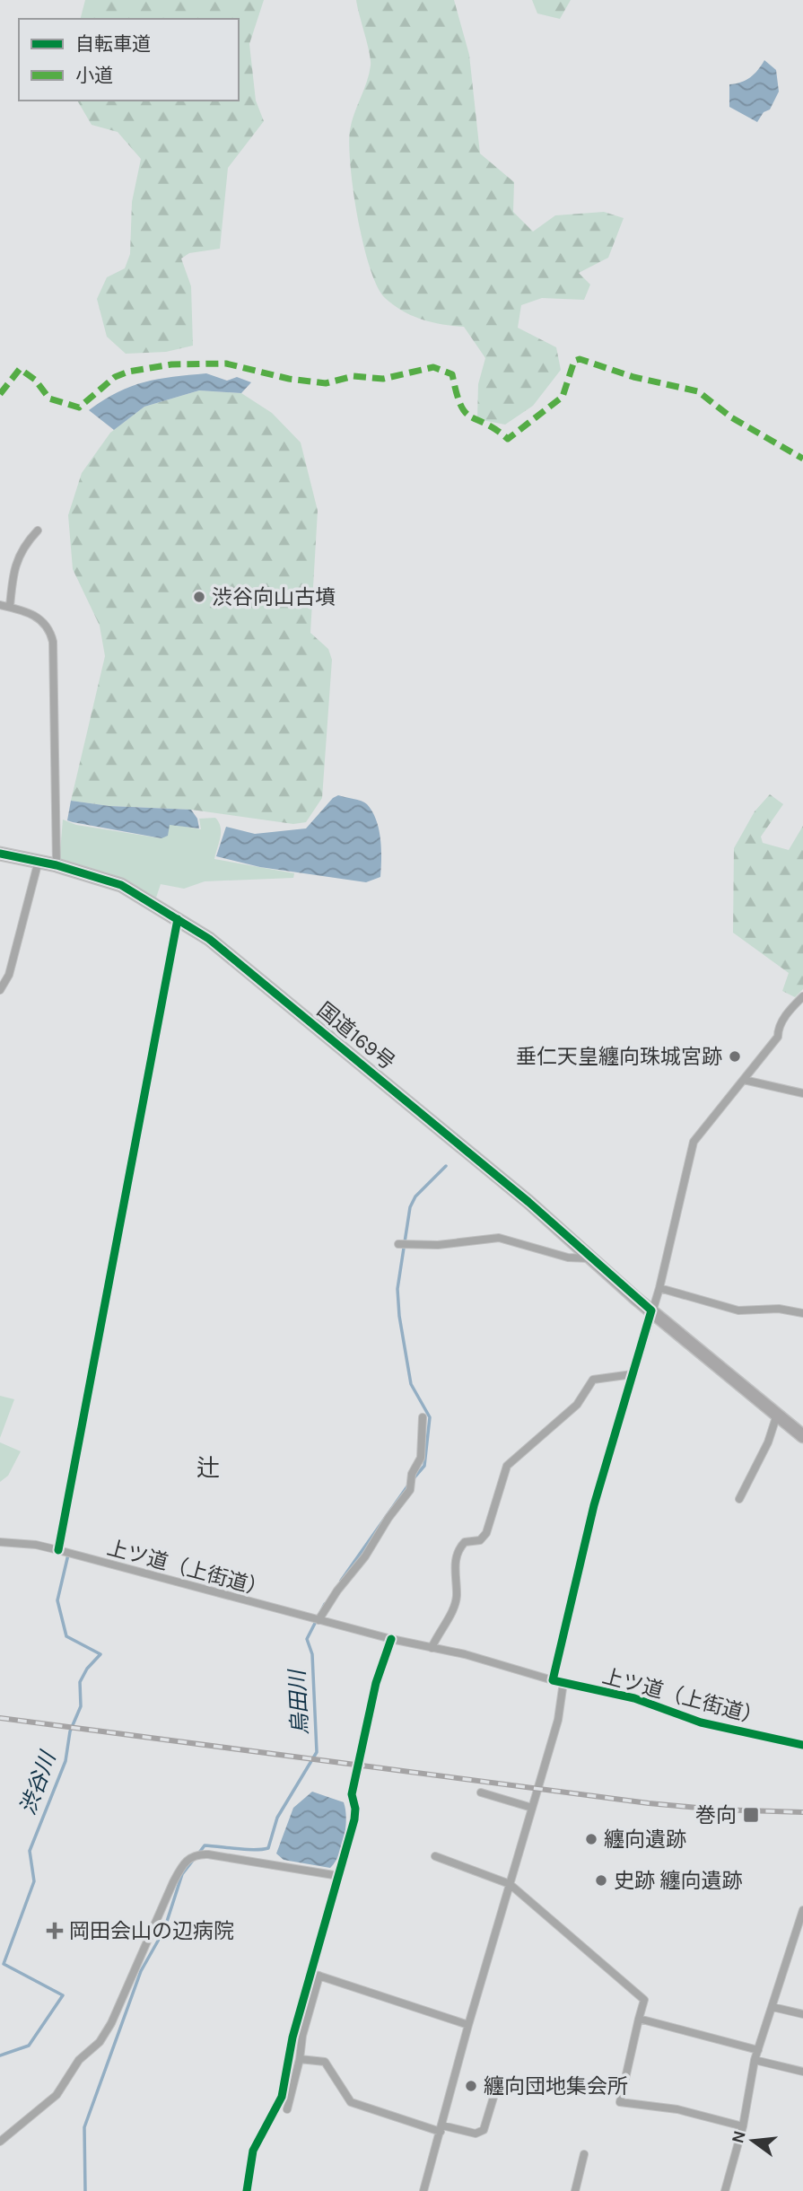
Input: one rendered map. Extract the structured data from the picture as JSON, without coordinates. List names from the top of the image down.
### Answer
{
  "streets": {
    "highway": ["国道169号"],
    "street": ["上ツ道（上街道）"]
  },
  "districts": ["辻"],
  "water": ["烏田川", "渋谷川"],
  "places": {
    "other": [
      "渋谷向山古墳",
      "垂仁天皇纏向珠城宮跡",
      "纏向遺跡",
      "史跡 纏向遺跡",
      "纏向団地集会所"
    ],
    "transit": ["巻向"],
    "health": ["岡田会山の辺病院"]
  },
  "legend": ["自転車道", "小道"],
  "north": "left"
}
